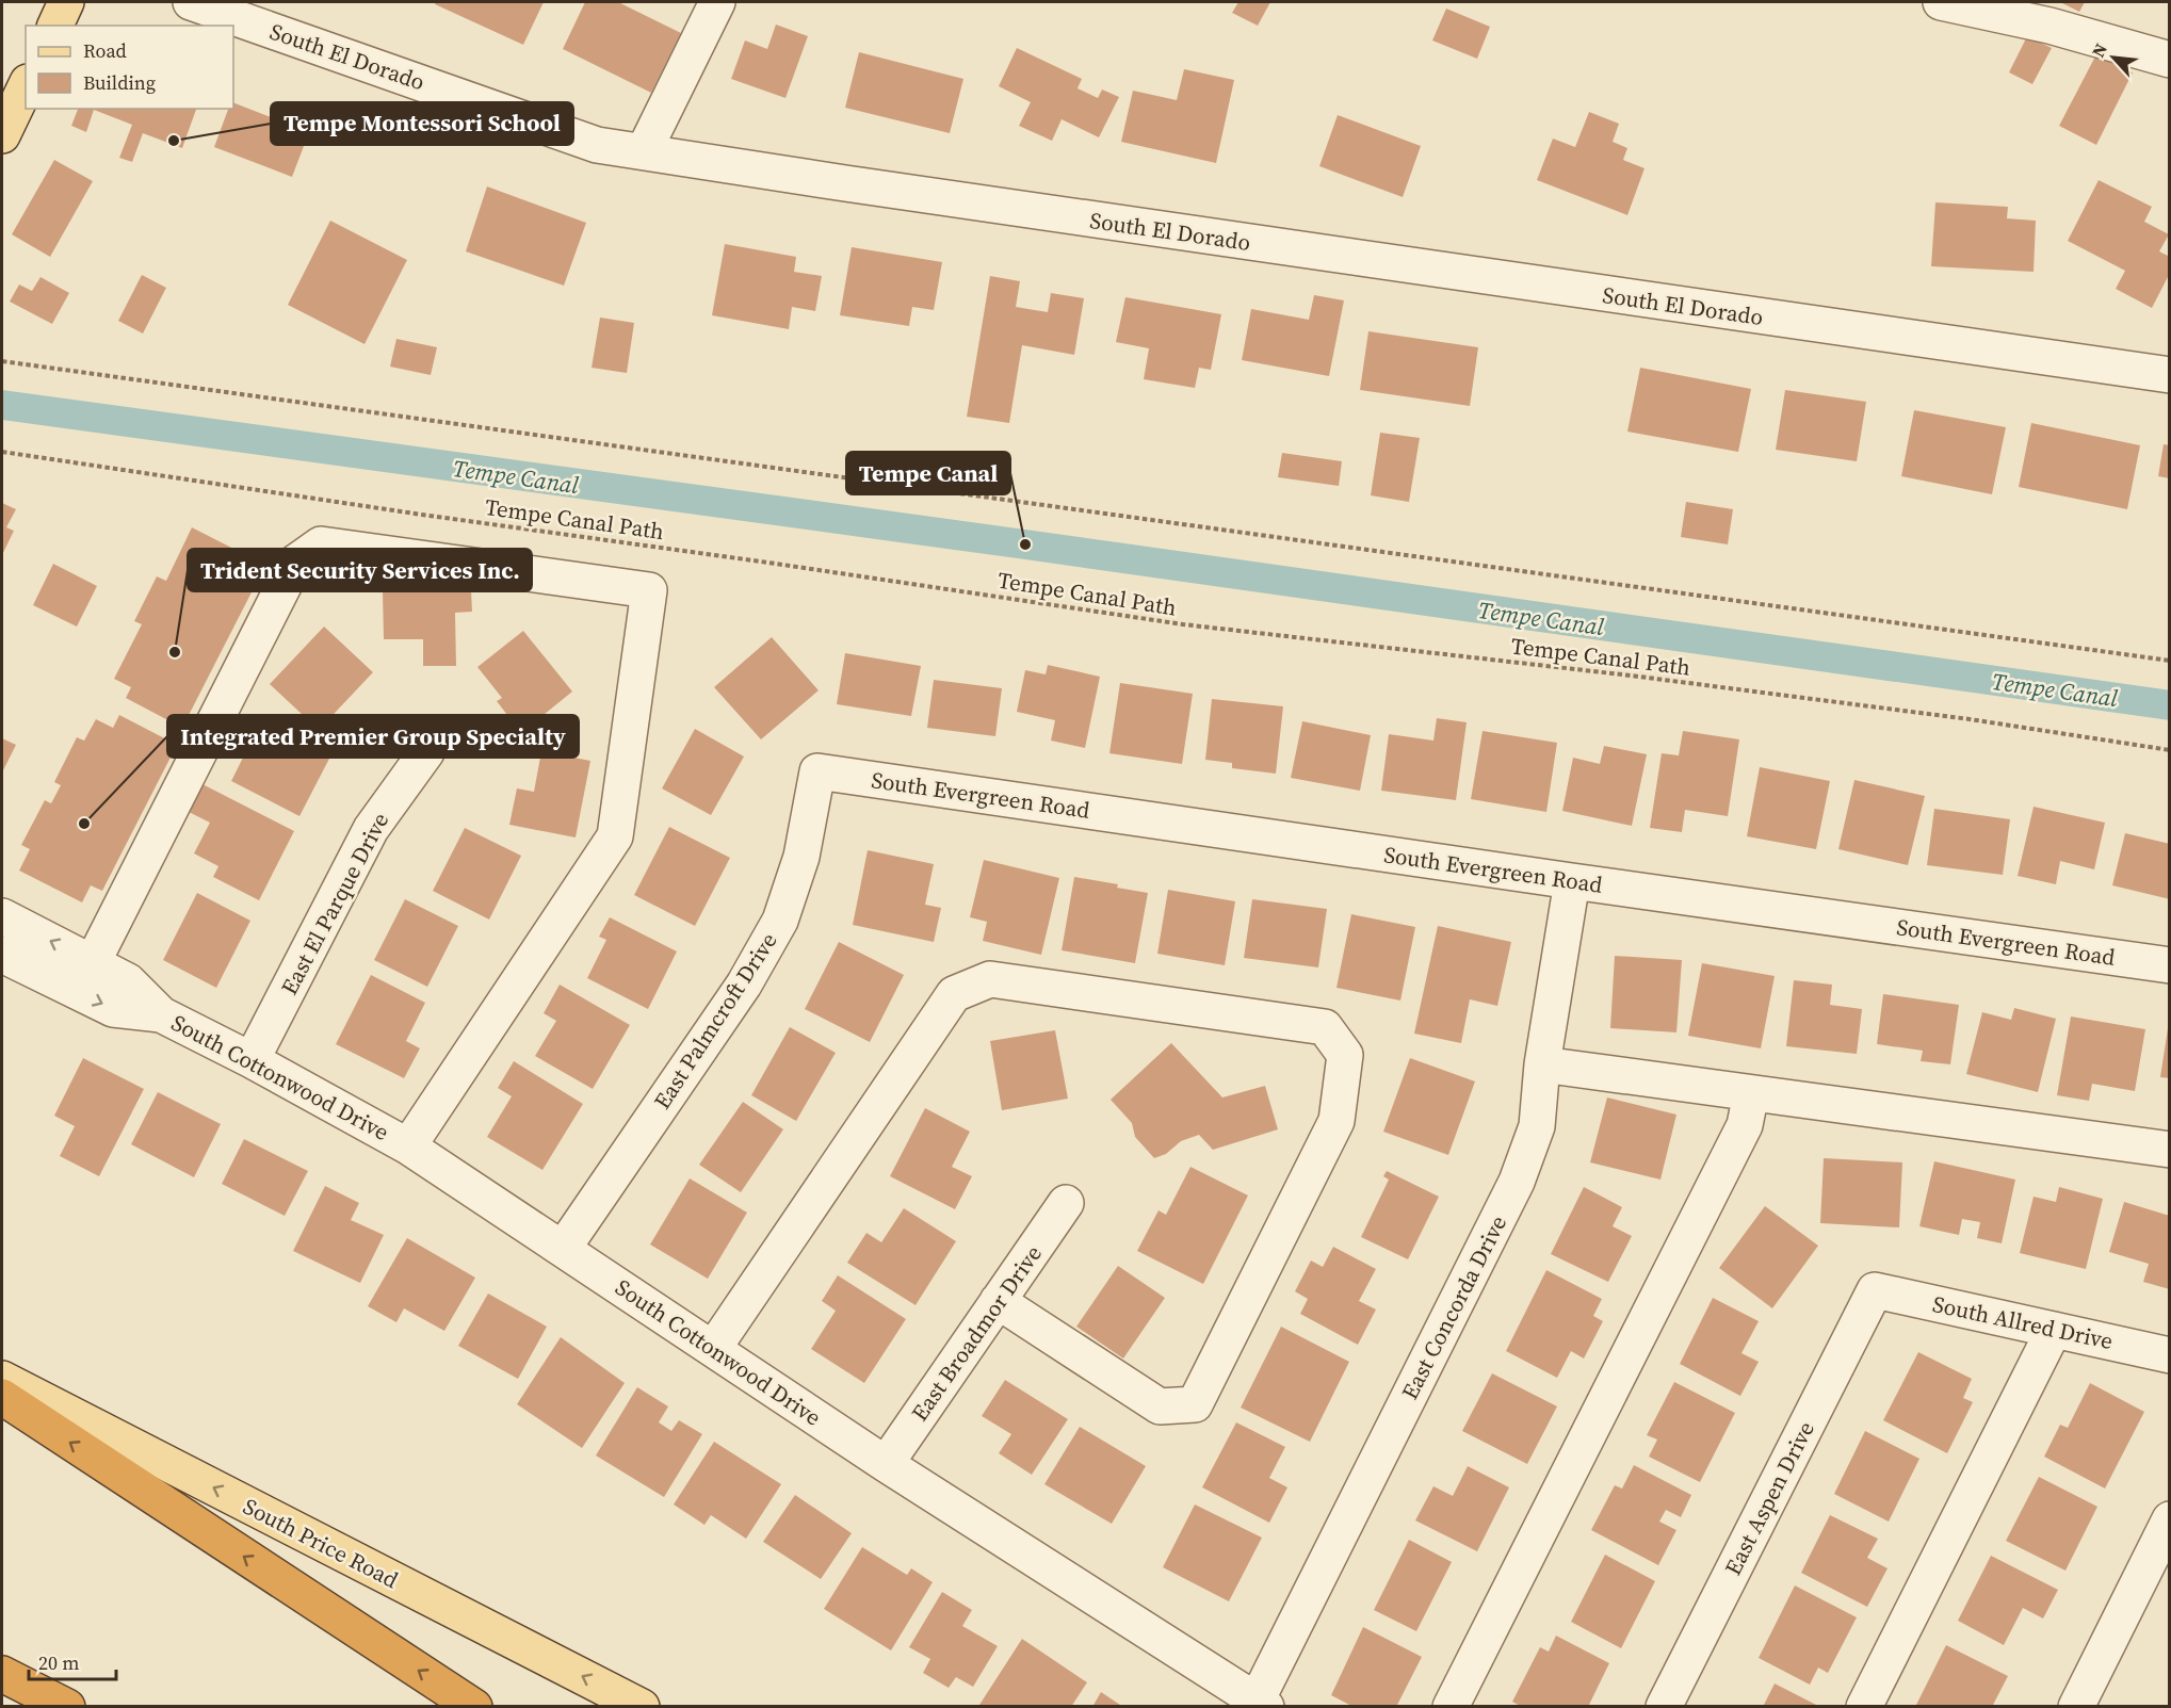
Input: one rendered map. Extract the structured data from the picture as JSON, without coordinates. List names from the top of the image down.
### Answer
{
  "streets": {
    "main road": ["South Price Road"],
    "street": [
      "South El Dorado",
      "South Evergreen Road",
      "East El Parque Drive",
      "East Palmcroft Drive",
      "South Cottonwood Drive",
      "East Concorda Drive",
      "South Allred Drive",
      "East Broadmor Drive",
      "East Aspen Drive"
    ],
    "path": ["Tempe Canal Path"]
  },
  "crossings": [
    ["South Evergreen Road", "East Palmcroft Drive"],
    ["South Evergreen Road", "East Concorda Drive"],
    ["East El Parque Drive", "South Cottonwood Drive"],
    ["East Palmcroft Drive", "South Cottonwood Drive"],
    ["South Cottonwood Drive", "East Concorda Drive"],
    ["South Cottonwood Drive", "East Broadmor Drive"],
    ["South Allred Drive", "East Aspen Drive"]
  ],
  "one_way": ["South Price Road"],
  "water": ["Tempe Canal"],
  "places": [
    "Tempe Montessori School",
    "Tempe Canal",
    "Trident Security Services Inc.",
    "Integrated Premier Group Specialty"
  ],
  "legend": ["Road", "Building"],
  "scale_bar": "20 m",
  "north": "top left"
}
